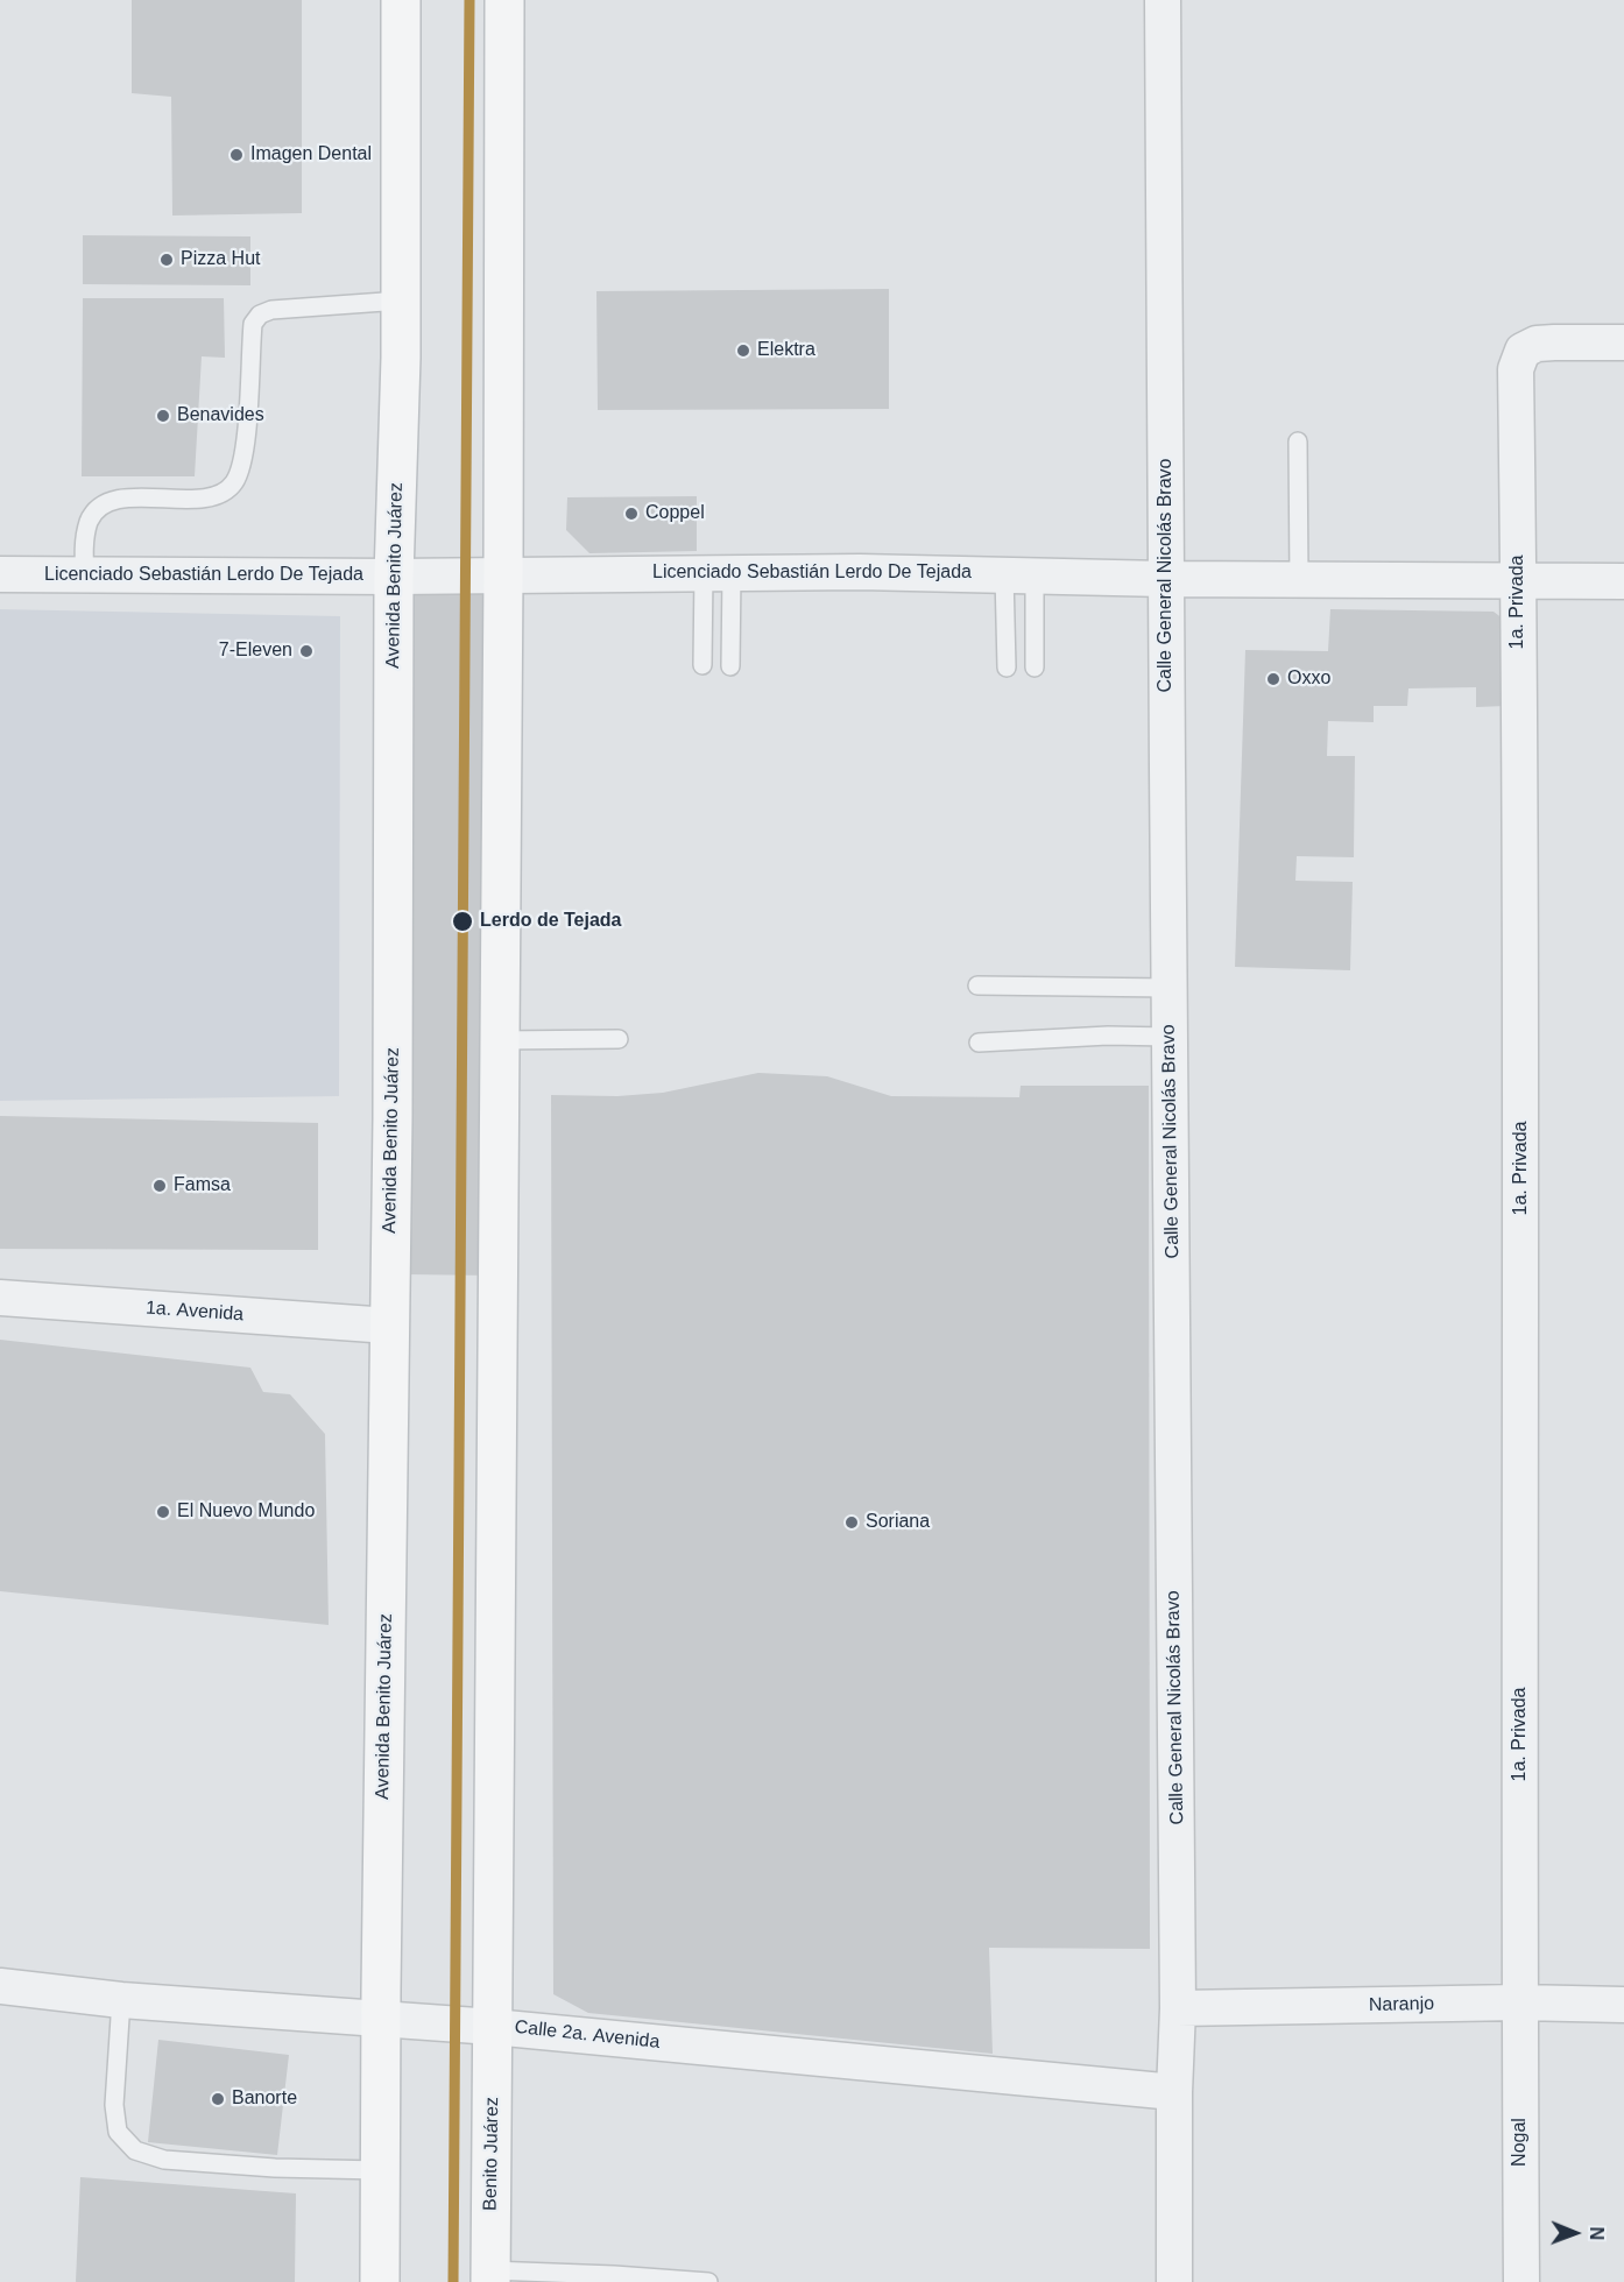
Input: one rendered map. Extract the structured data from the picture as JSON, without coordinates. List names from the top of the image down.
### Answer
{
  "streets": {
    "main road": ["Avenida Benito Juárez", "Benito Juárez"],
    "street": [
      "Licenciado Sebastián Lerdo De Tejada",
      "Calle General Nicolás Bravo",
      "1a. Privada",
      "1a. Avenida",
      "Naranjo",
      "Calle 2a. Avenida",
      "Nogal"
    ]
  },
  "crossings": [
    ["Licenciado Sebastián Lerdo De Tejada", "Avenida Benito Juárez"],
    ["Licenciado Sebastián Lerdo De Tejada", "Calle General Nicolás Bravo"],
    ["Licenciado Sebastián Lerdo De Tejada", "1a. Privada"],
    ["Avenida Benito Juárez", "1a. Avenida"],
    ["Avenida Benito Juárez", "Calle 2a. Avenida"],
    ["Calle General Nicolás Bravo", "Naranjo"],
    ["Calle General Nicolás Bravo", "Calle 2a. Avenida"],
    ["1a. Privada", "Naranjo"],
    ["1a. Privada", "Nogal"],
    ["Naranjo", "Nogal"],
    ["Calle 2a. Avenida", "Benito Juárez"]
  ],
  "places": [
    "Imagen Dental",
    "Pizza Hut",
    "Elektra",
    "Benavides",
    "Coppel",
    "7-Eleven",
    "Oxxo",
    "Lerdo de Tejada",
    "Famsa",
    "El Nuevo Mundo",
    "Soriana",
    "Banorte"
  ],
  "north": "right"
}
